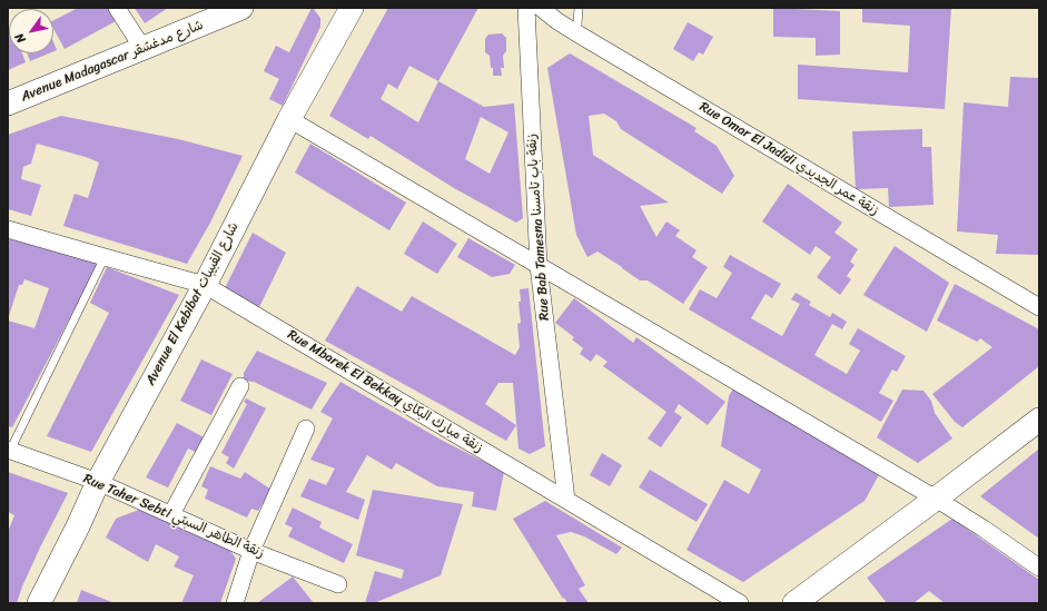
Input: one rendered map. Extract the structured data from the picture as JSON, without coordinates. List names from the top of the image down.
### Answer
{
  "streets": {
    "street": [
      "Avenue Madagascar شارع مدغشقر",
      "Rue Omar El Jadidi زنقة عمر الجديدي",
      "Rue Bab Tamesna زنقة باب تامسنا",
      "Avenue El Kebibat شارع القبيبات",
      "Rue Mbarek El Bekkay زنقة مبارك البكاي",
      "Rue Taher Sebti زنقة الطاهر السبتي"
    ]
  },
  "crossings": [
    ["Rue Bab Tamesna زنقة باب تامسنا", "Rue Mbarek El Bekkay زنقة مبارك البكاي"],
    ["Avenue El Kebibat شارع القبيبات", "Rue Mbarek El Bekkay زنقة مبارك البكاي"],
    ["Avenue El Kebibat شارع القبيبات", "Rue Taher Sebti زنقة الطاهر السبتي"]
  ],
  "north": "bottom left"
}
